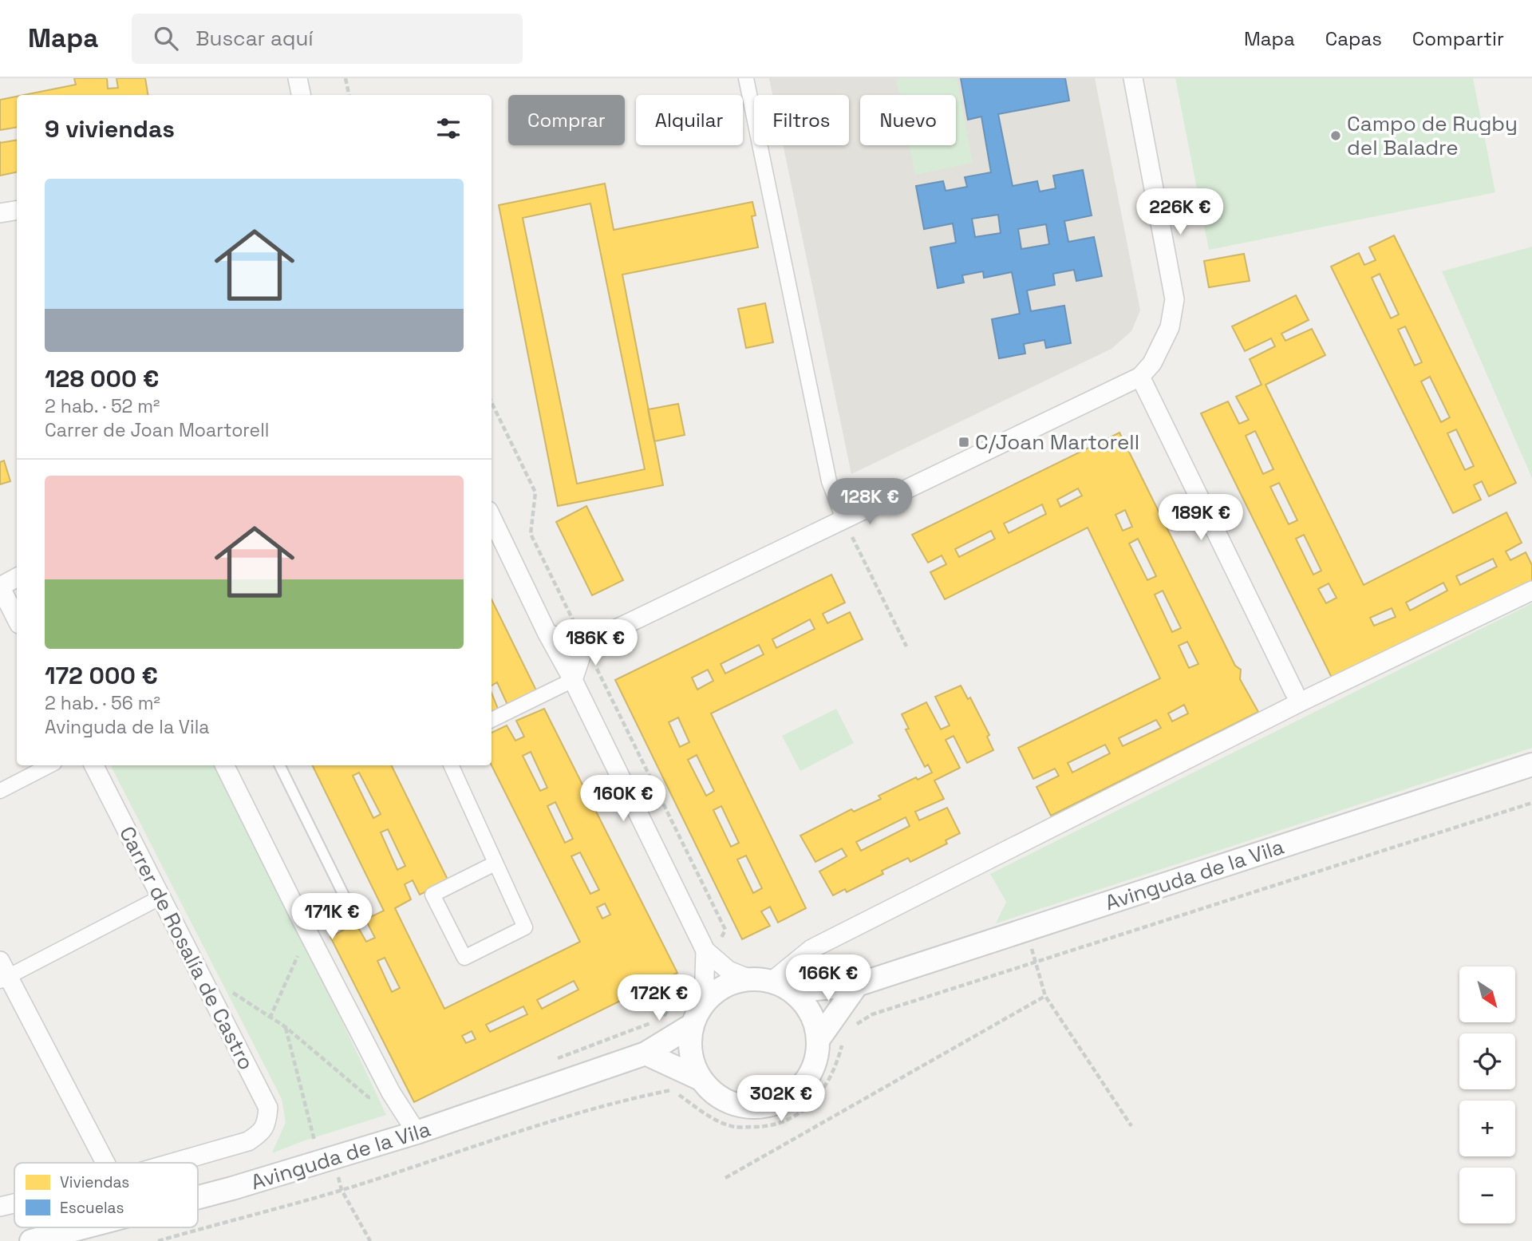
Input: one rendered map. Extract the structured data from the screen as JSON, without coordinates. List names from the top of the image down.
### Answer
{
  "streets": {
    "street": ["Avinguda de la Vila", "Carrer de Rosalía de Castro"]
  },
  "places": {
    "other": ["Campo de Rugby del Baladre"],
    "transit": ["C/Joan Martorell"]
  },
  "legend": ["Viviendas", "Escuelas"],
  "north": "bottom right",
  "page": {
    "header": "Mapa",
    "search": "Buscar aquí",
    "nav": ["Mapa", "Capas", "Compartir"],
    "chip": [
      "Comprar",
      "Alquilar",
      "Filtros",
      "Nuevo"
    ],
    "heading": "9 viviendas",
    "list": [
      {
        "name": "128 000 €",
        "note": "2 hab. · 52 m² · Carrer de Joan Moartorell"
      },
      {
        "name": "172 000 €",
        "note": "2 hab. · 56 m² · Avinguda de la Vila"
      }
    ],
    "price": [
      "226K €",
      "128K €",
      "189K €",
      "186K €",
      "160K €",
      "171K €",
      "166K €",
      "172K €",
      "302K €"
    ],
    "map_buttons": ["+", "−"]
  }
}
